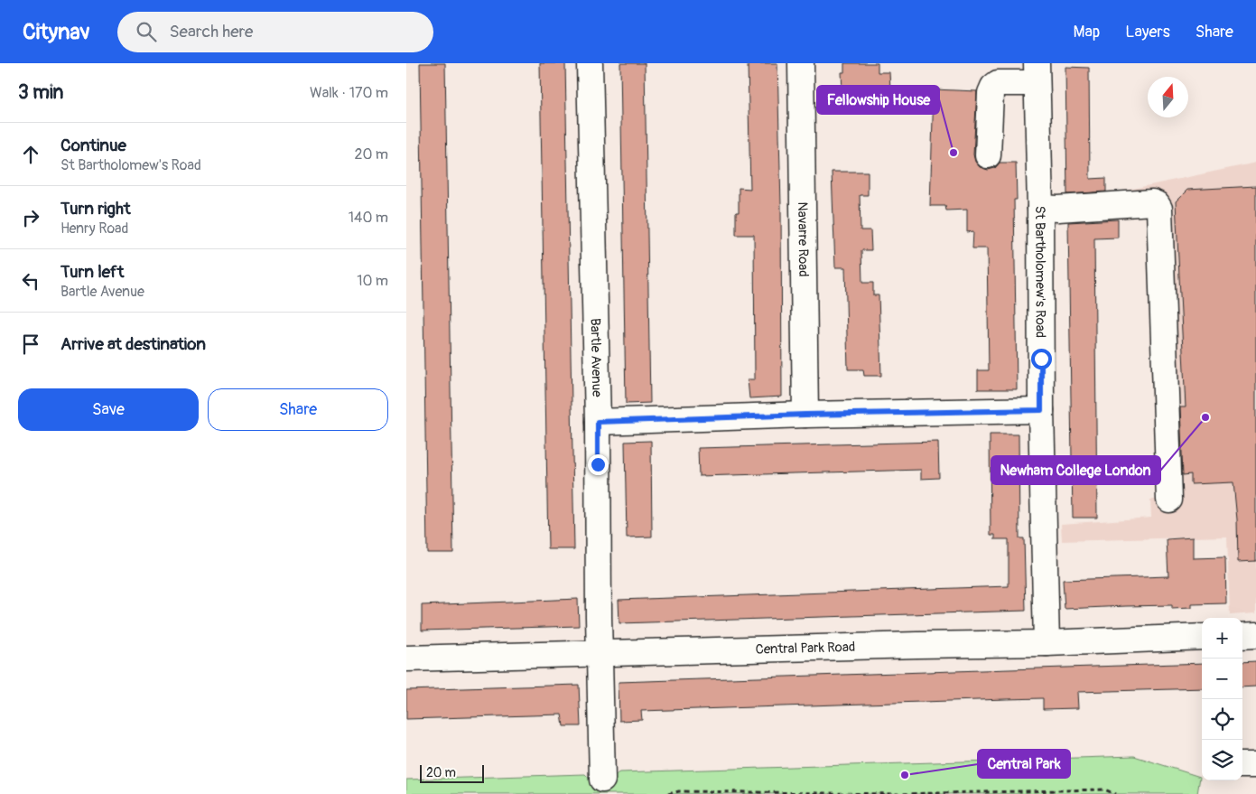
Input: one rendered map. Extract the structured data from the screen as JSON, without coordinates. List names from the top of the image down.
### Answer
{
  "streets": {
    "street": [
      "Navarre Road",
      "St Bartholomew's Road",
      "Bartle Avenue",
      "Central Park Road"
    ]
  },
  "crossings": [
    ["St Bartholomew's Road", "Central Park Road"],
    ["Bartle Avenue", "Central Park Road"]
  ],
  "places": ["Fellowship House", "Newham College London", "Central Park"],
  "scale_bar": "20 m",
  "north": "top",
  "page": {
    "header": "Citynav",
    "search": "Search here",
    "nav": ["Map", "Layers", "Share"],
    "heading": ["3 min", "Walk · 170 m"],
    "list": [
      ["Continue", "St Bartholomew's Road", "20 m"],
      ["Turn right", "Henry Road", "140 m"],
      ["Turn left", "Bartle Avenue", "10 m"],
      "Arrive at destination"
    ],
    "buttons": ["Save", "Share"],
    "map_buttons": ["+", "−"],
    "scale": "20 m"
  }
}
